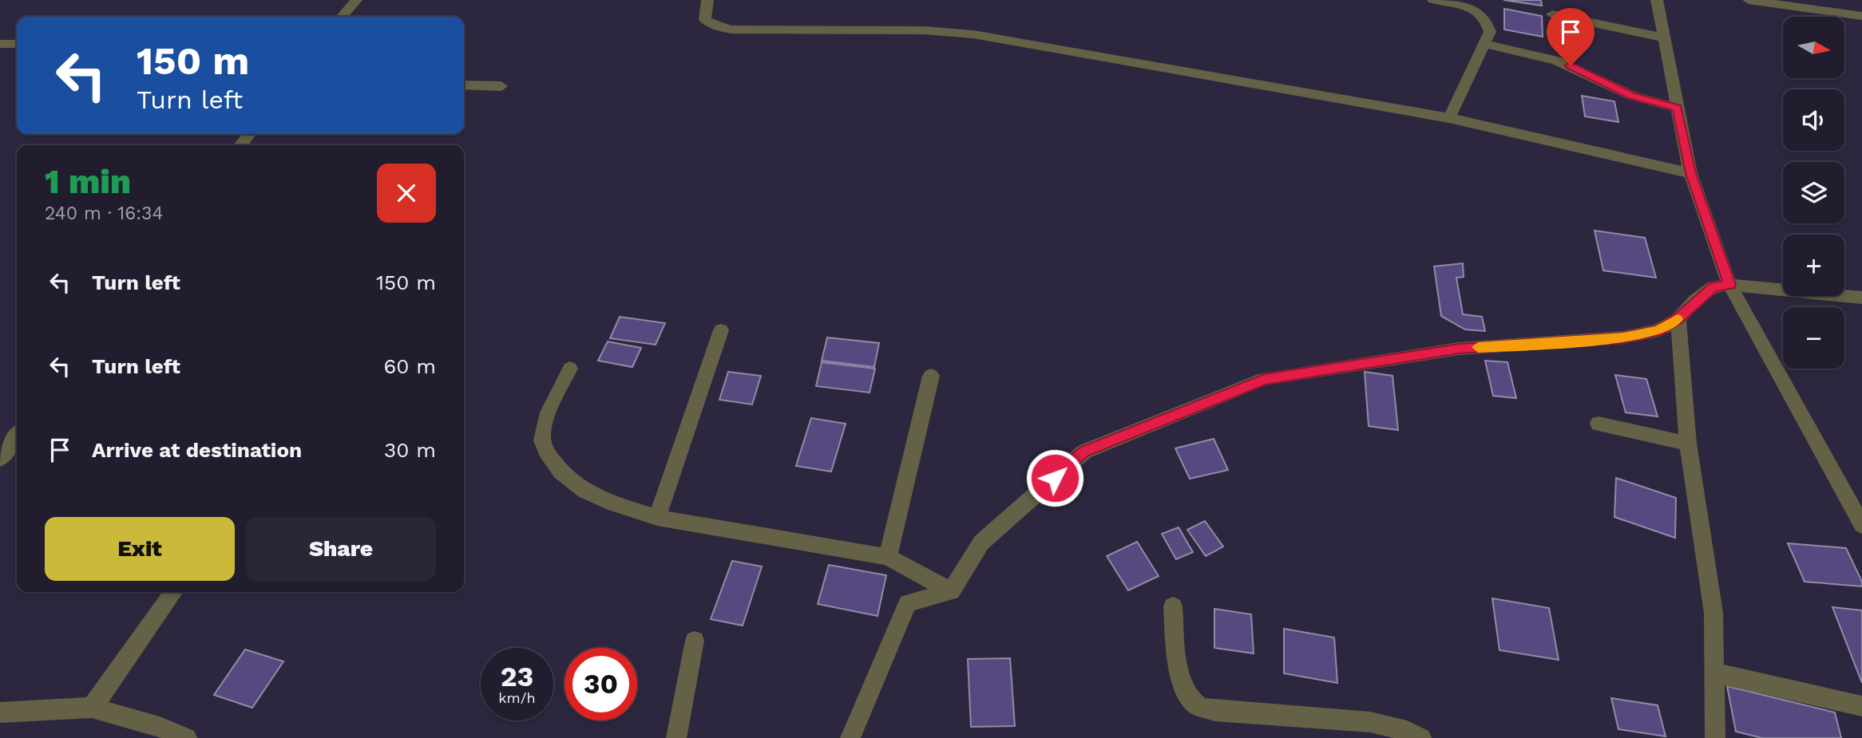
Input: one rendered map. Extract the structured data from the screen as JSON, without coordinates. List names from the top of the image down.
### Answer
{
  "north": "right",
  "page": {
    "map_buttons": ["+", "−"],
    "turn": ["150 m", "Turn left"],
    "heading": ["1 min", "240 m · 16:34"],
    "list": [
      {
        "name": "Turn left",
        "value": "150 m"
      },
      {
        "name": "Turn left",
        "value": "60 m"
      },
      {
        "name": "Arrive at destination",
        "value": "30 m"
      }
    ],
    "buttons": ["Exit", "Share"],
    "speed": "23 km/h",
    "limit": "30"
  }
}
